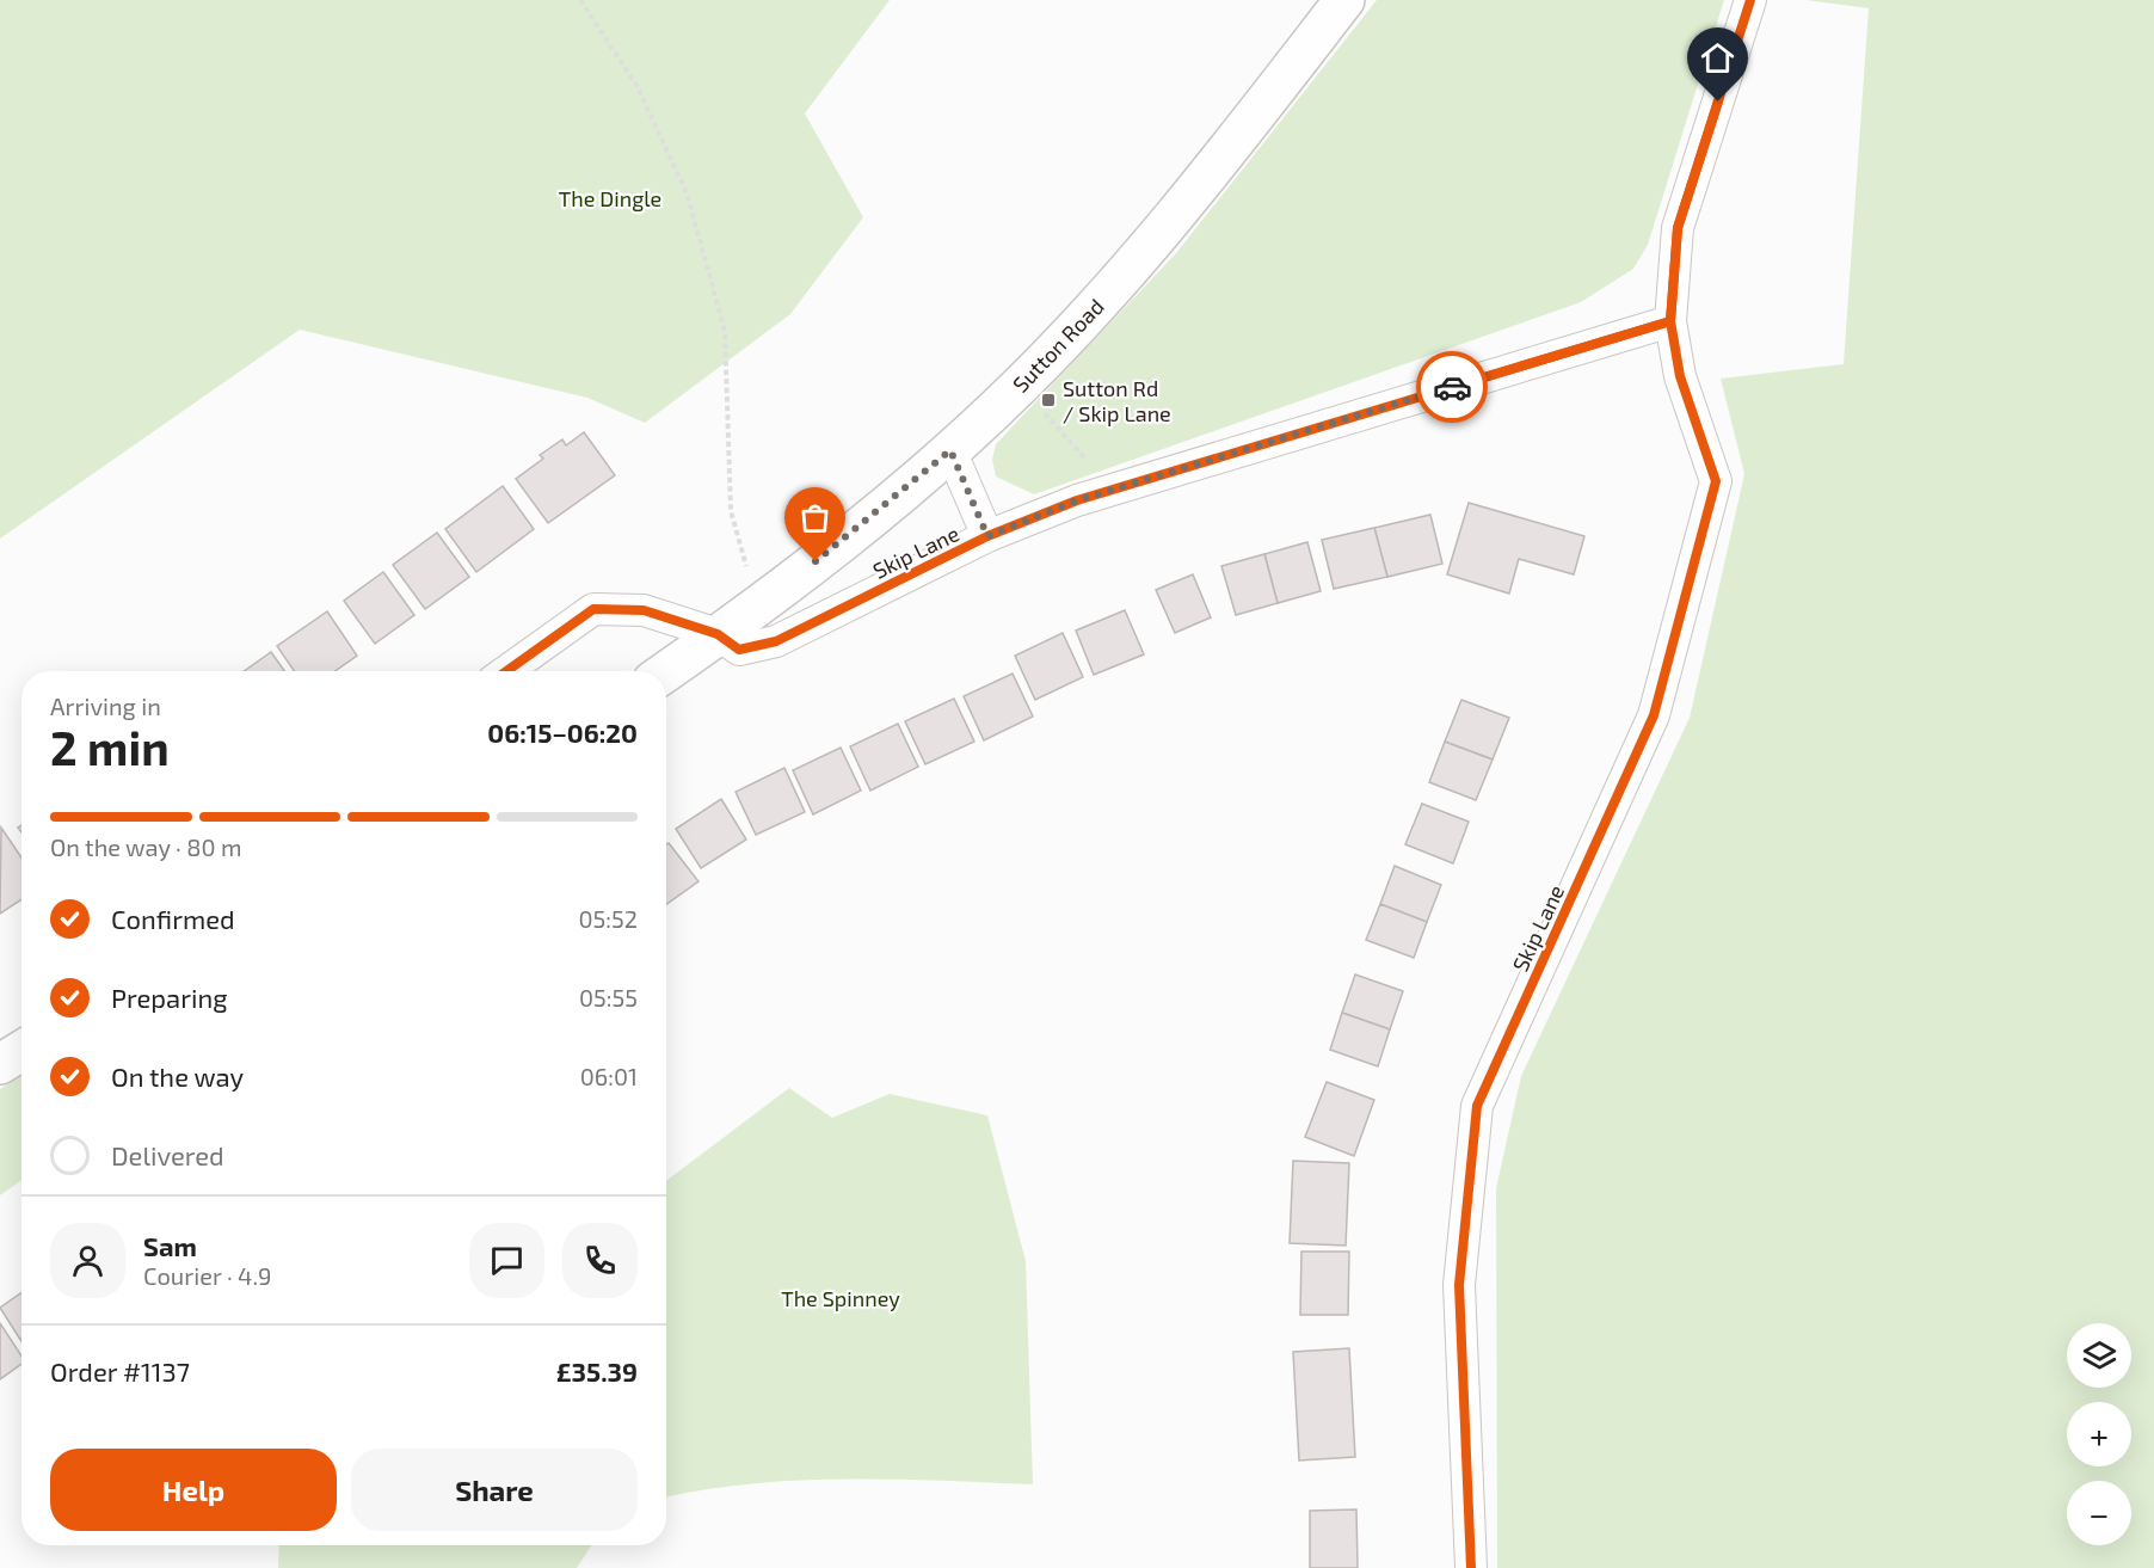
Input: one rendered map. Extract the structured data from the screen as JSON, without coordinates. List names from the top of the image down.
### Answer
{
  "streets": {
    "main road": ["Sutton Road"],
    "street": ["Skip Lane"]
  },
  "crossings": [
    ["Sutton Road", "Skip Lane"]
  ],
  "parks": ["The Dingle", "The Spinney"],
  "places": {
    "transit": ["Sutton Rd / Skip Lane"]
  },
  "page": {
    "heading": ["2 min", "Arriving in", "06:15–06:20"],
    "panel": [
      "Sam",
      "Courier · 4.9",
      "Order #1137",
      "£35.39"
    ],
    "bar": "On the way · 80 m",
    "list": [
      ["Confirmed", "05:52"],
      ["Preparing", "05:55"],
      ["On the way", "06:01"],
      "Delivered"
    ],
    "map_buttons": ["+", "−"],
    "buttons": ["Help", "Share"]
  }
}
